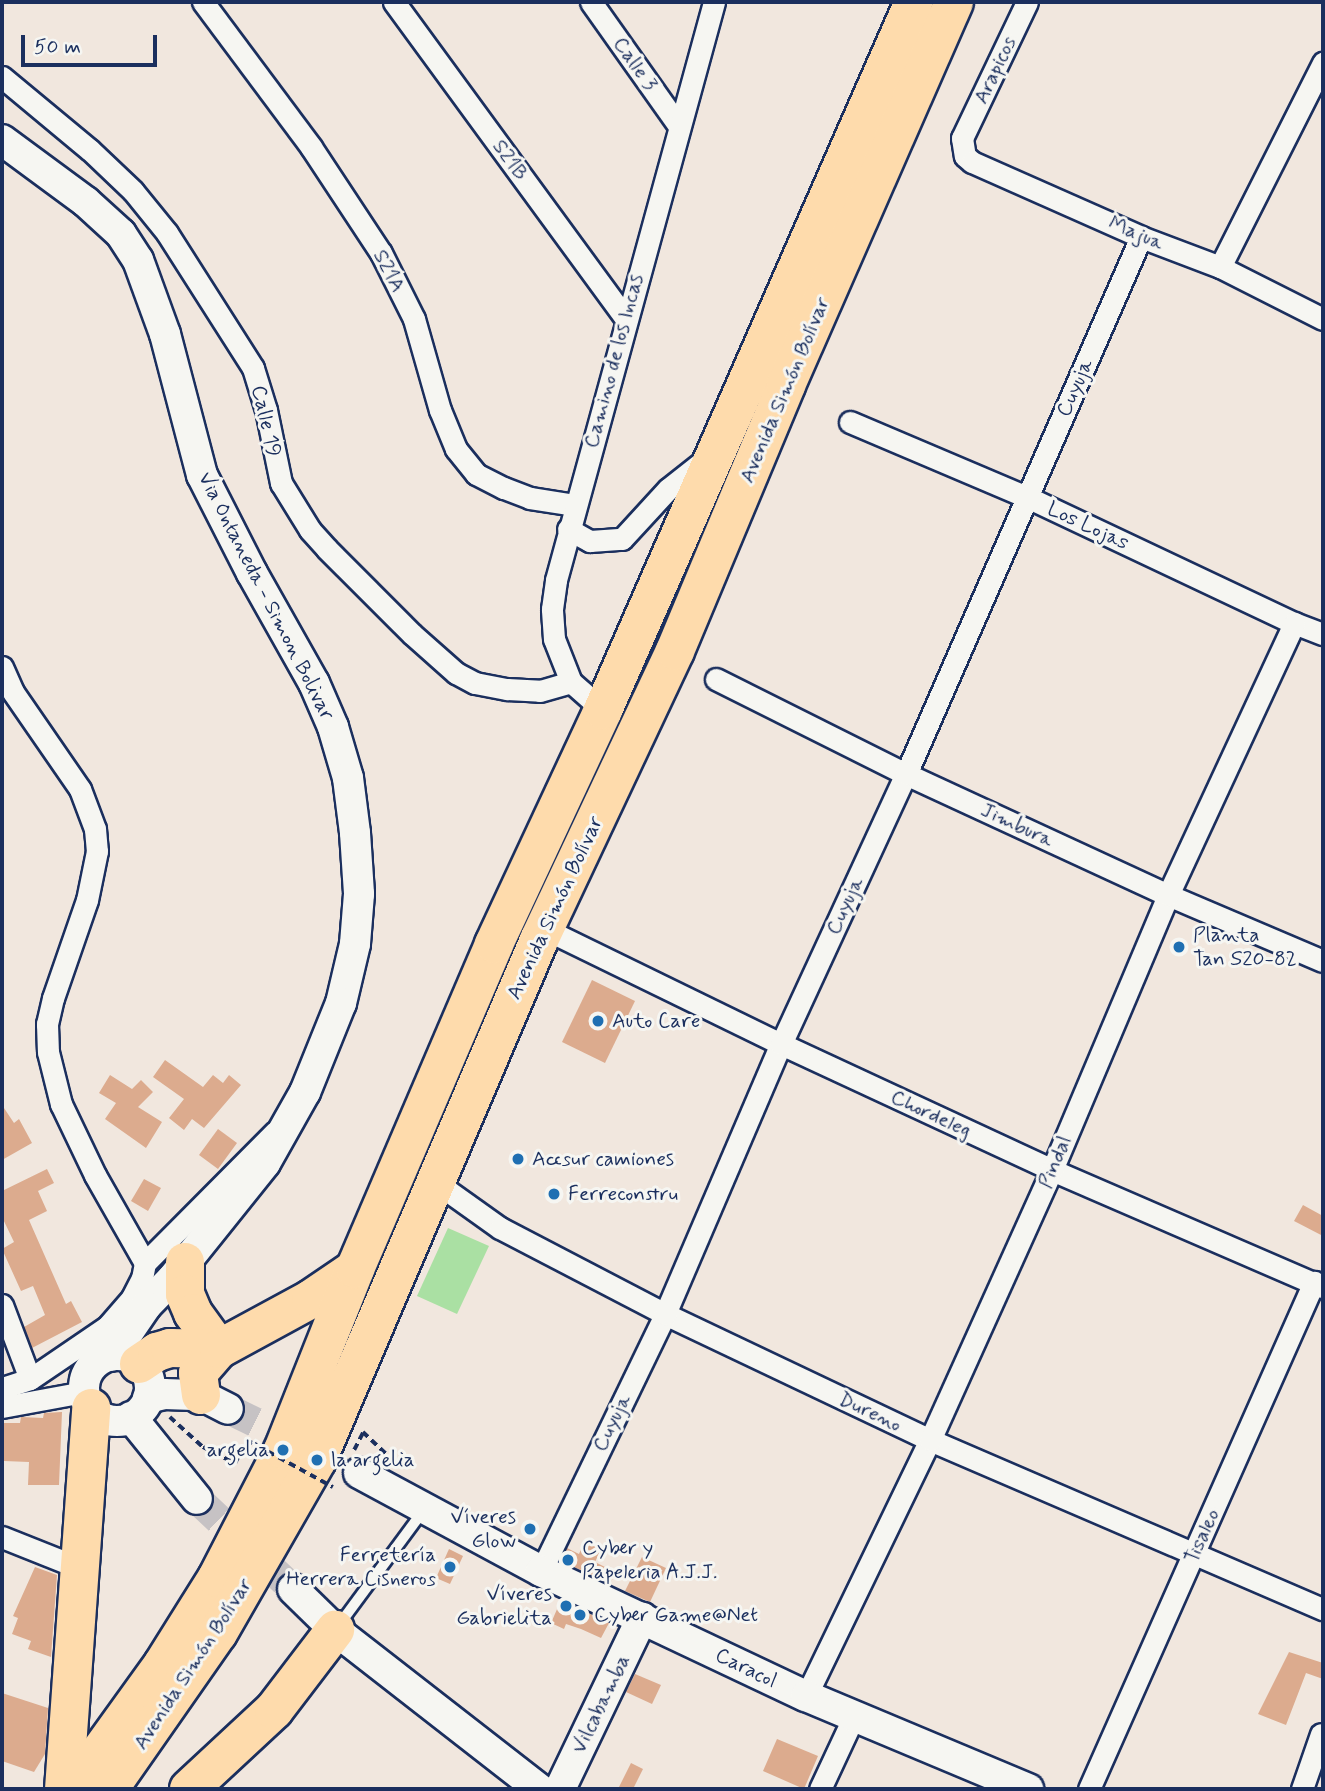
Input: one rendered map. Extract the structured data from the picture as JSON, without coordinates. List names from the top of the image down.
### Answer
{
  "streets": {
    "highway": ["Avenida Simón Bolívar"],
    "street": [
      "Calle 3",
      "Arapicos",
      "S21B",
      "Majua",
      "S21A",
      "Camino de los Incas",
      "Cuyuja",
      "Calle 19",
      "Los Lojas",
      "Via Ontaneda - Simon Bolivar",
      "Jimbura",
      "Chordeleg",
      "Pindal",
      "Dureno",
      "Tisaleo",
      "Caracol",
      "Vilcabamba"
    ]
  },
  "crossings": [
    ["Calle 3", "Camino de los Incas"],
    ["Arapicos", "Majua"],
    ["S21B", "Camino de los Incas"],
    ["Majua", "Cuyuja"],
    ["S21A", "Camino de los Incas"],
    ["Camino de los Incas", "Avenida Simón Bolívar"],
    ["Camino de los Incas", "Calle 19"],
    ["Cuyuja", "Los Lojas"],
    ["Cuyuja", "Jimbura"],
    ["Cuyuja", "Chordeleg"],
    ["Cuyuja", "Dureno"],
    ["Cuyuja", "Caracol"],
    ["Avenida Simón Bolívar", "Chordeleg"],
    ["Avenida Simón Bolívar", "Dureno"],
    ["Los Lojas", "Pindal"],
    ["Jimbura", "Pindal"],
    ["Chordeleg", "Pindal"],
    ["Chordeleg", "Tisaleo"],
    ["Pindal", "Dureno"],
    ["Pindal", "Caracol"],
    ["Dureno", "Tisaleo"],
    ["Caracol", "Vilcabamba"]
  ],
  "places": [
    "Planta Tan S20-82",
    "Auto Care",
    "Accsur camiones",
    "Ferreconstru",
    "argelia",
    "la argelia",
    "Víveres Glow",
    "Cyber y Papeleria A.J.J.",
    "Ferretería Herrera Cisneros",
    "Víveres Gabrielita",
    "Cyber Game@Net"
  ],
  "scale_bar": "50 m"
}
